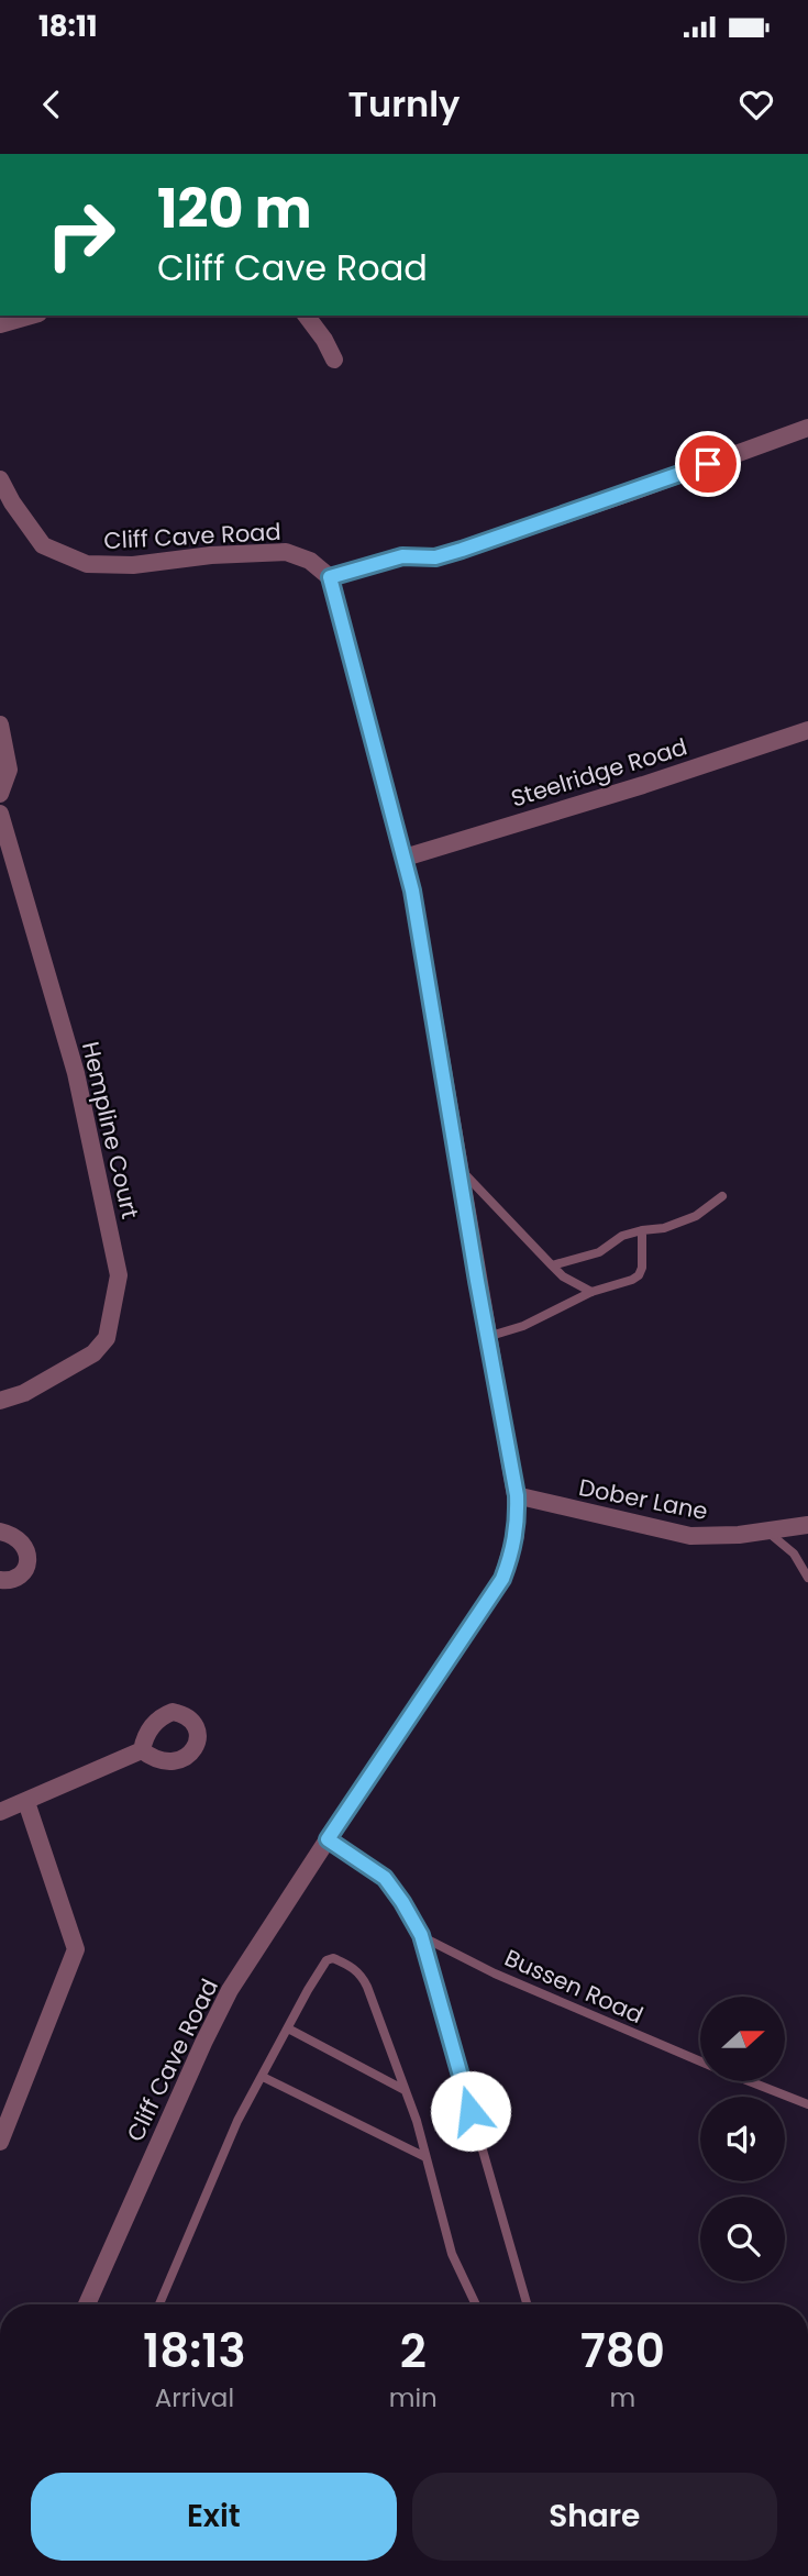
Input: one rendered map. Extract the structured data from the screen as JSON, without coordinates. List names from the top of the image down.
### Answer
{
  "streets": {
    "street": [
      "Cliff Cave Road",
      "Steelridge Road",
      "Hempline Court",
      "Dober Lane"
    ],
    "lane": ["Bussen Road"]
  },
  "crossings": [
    ["Cliff Cave Road", "Steelridge Road"],
    ["Cliff Cave Road", "Dober Lane"]
  ],
  "north": "right",
  "page": {
    "status": "18:11",
    "header": "Turnly",
    "turn": ["120 m", "Cliff Cave Road"],
    "eta": [
      "18:13",
      "Arrival",
      "2",
      "min",
      "780",
      "m"
    ],
    "buttons": ["Exit", "Share"]
  }
}
